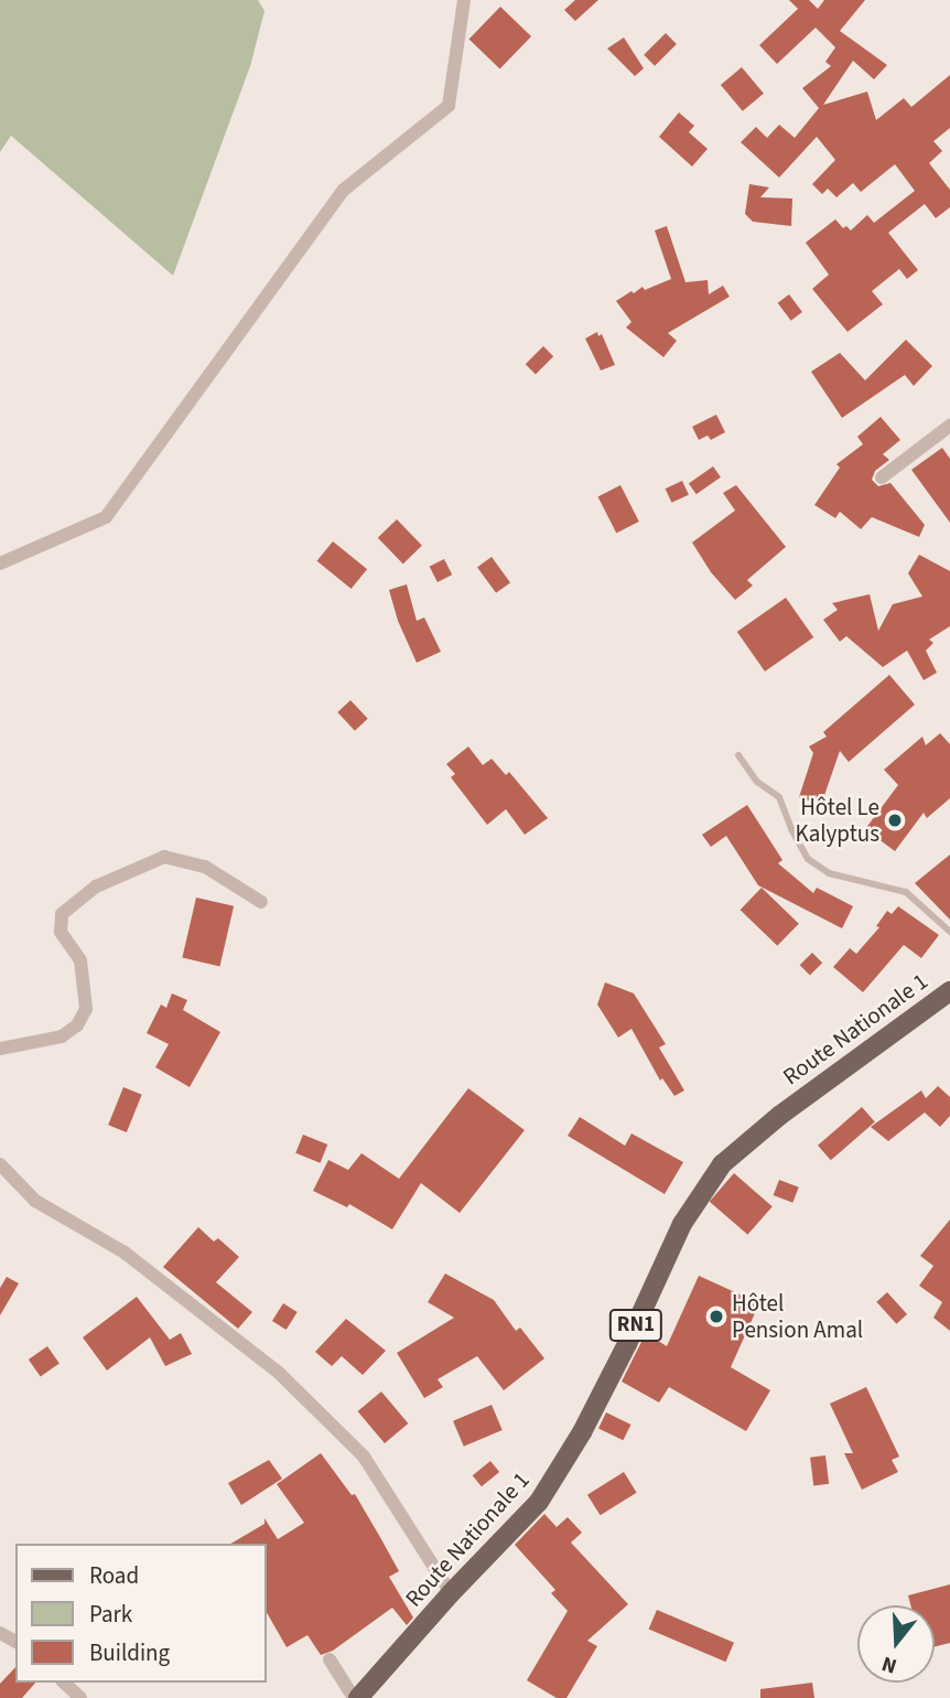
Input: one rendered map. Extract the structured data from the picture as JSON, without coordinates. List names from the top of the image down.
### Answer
{
  "streets": {
    "main road": ["Route Nationale 1", "RN1"]
  },
  "places": ["Hôtel Le Kalyptus", "Hôtel Pension Amal"],
  "legend": ["Road", "Park", "Building"],
  "north": "bottom"
}
